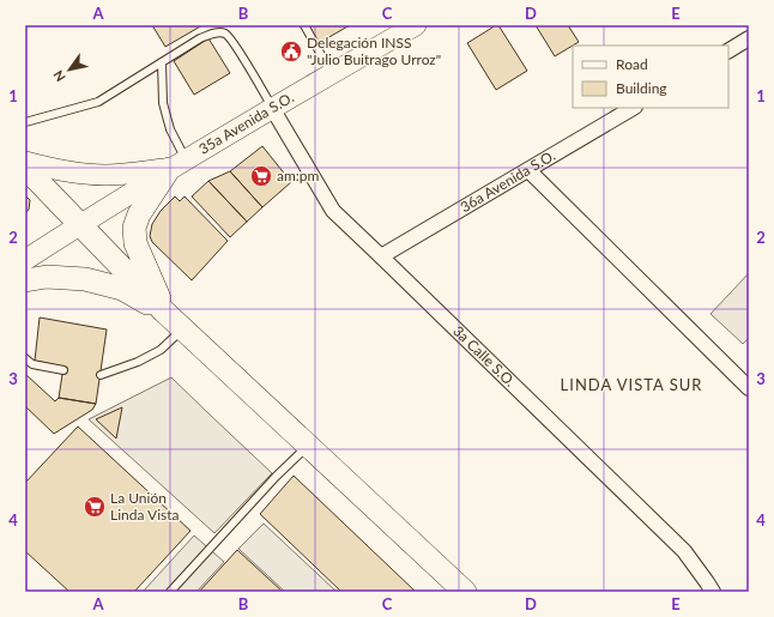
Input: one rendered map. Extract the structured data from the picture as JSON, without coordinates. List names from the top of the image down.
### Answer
{
  "streets": {
    "main road": ["35a Avenida S.O."],
    "street": ["36a Avenida S.O.", "3a Calle S.O."]
  },
  "crossings": [
    ["35a Avenida S.O.", "3a Calle S.O."],
    ["36a Avenida S.O.", "3a Calle S.O."]
  ],
  "districts": ["LINDA VISTA SUR"],
  "places": {
    "public building": ["Delegación INSS \"Julio Buitrago Urroz\""],
    "supermarket": ["am:pm", "La Unión Linda Vista"]
  },
  "legend": ["Road", "Building"],
  "north": "bottom left",
  "grid": {
    "columns": [
      "A",
      "B",
      "C",
      "D",
      "E"
    ],
    "rows": [
      "1",
      "2",
      "3",
      "4"
    ]
  }
}
